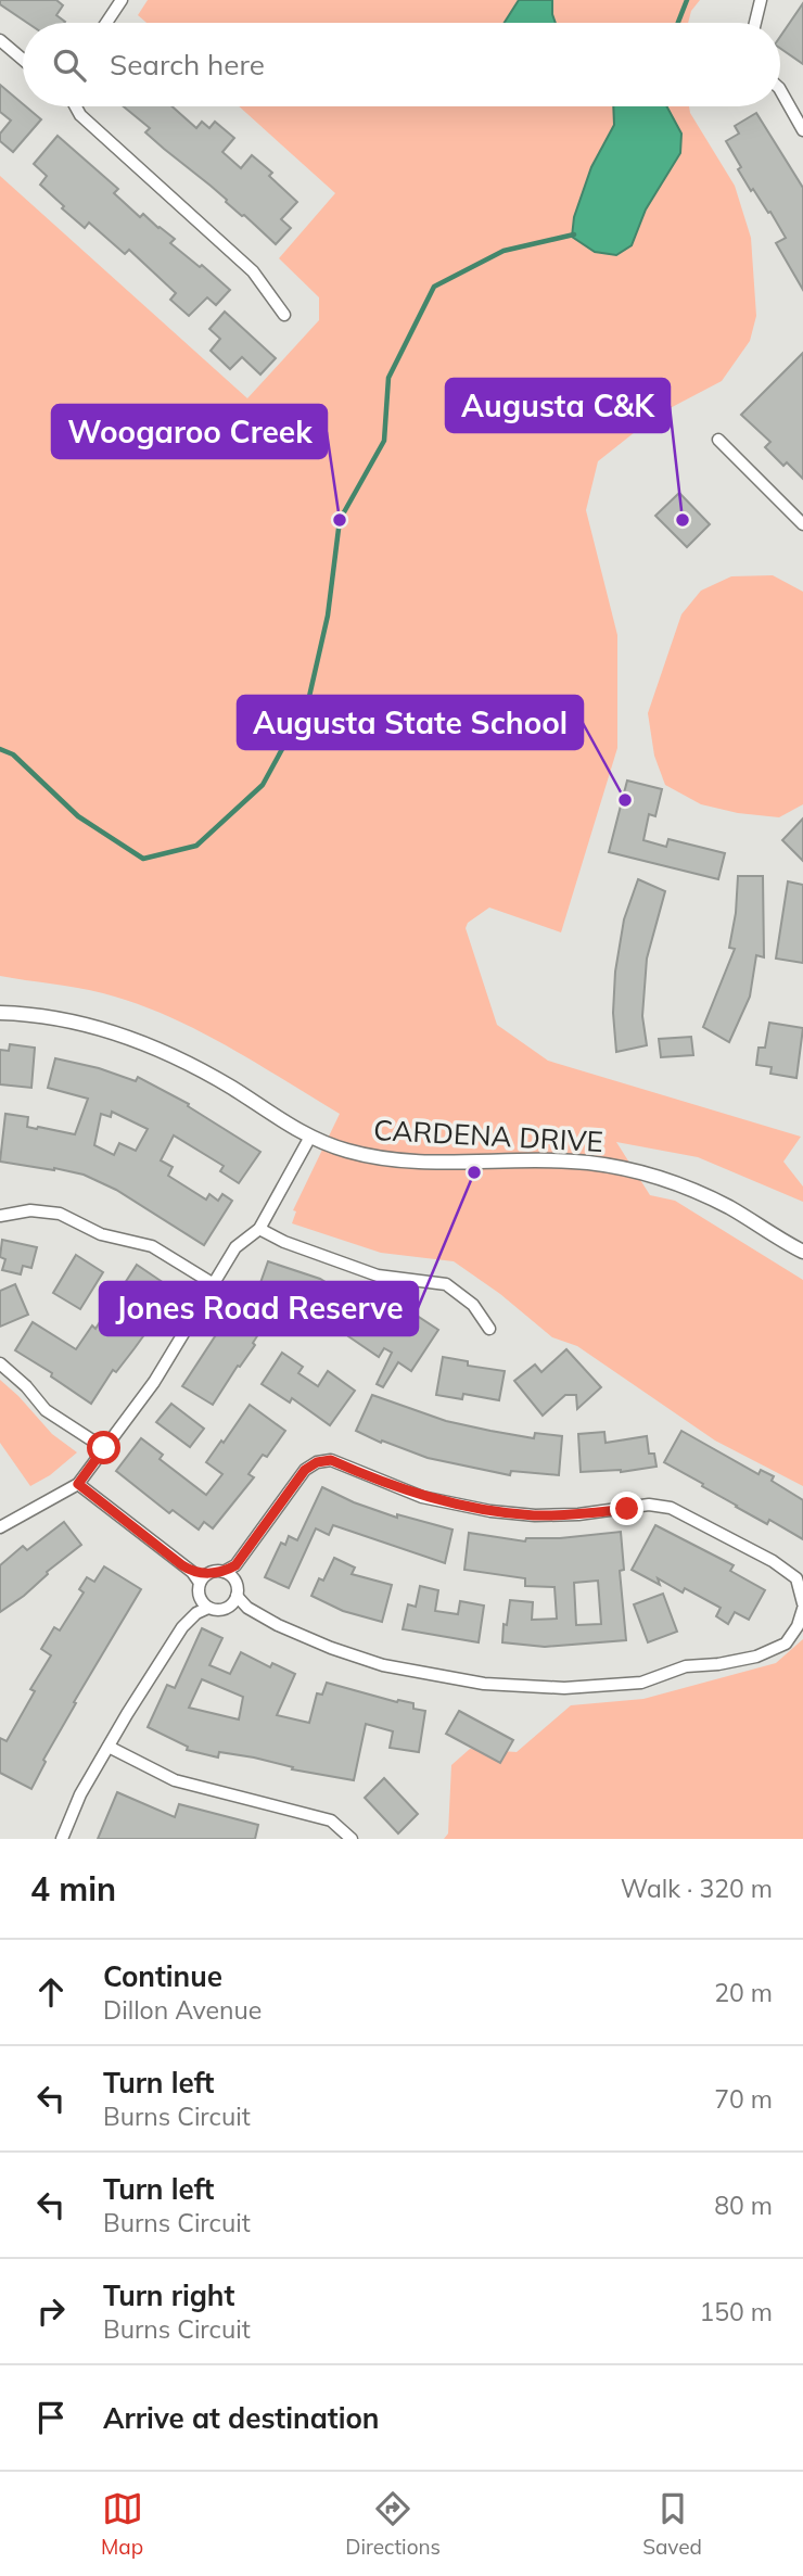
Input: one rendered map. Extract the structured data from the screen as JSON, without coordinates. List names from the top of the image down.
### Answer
{
  "streets": {
    "street": ["CARDENA DRIVE"]
  },
  "places": [
    "Woogaroo Creek",
    "Augusta C&K",
    "Augusta State School",
    "Jones Road Reserve"
  ],
  "page": {
    "search": "Search here",
    "heading": ["4 min", "Walk · 320 m"],
    "list": [
      ["Continue", "Dillon Avenue", "20 m"],
      ["Turn left", "Burns Circuit", "70 m"],
      ["Turn left", "Burns Circuit", "80 m"],
      ["Turn right", "Burns Circuit", "150 m"],
      "Arrive at destination"
    ],
    "nav": ["Map", "Directions", "Saved"]
  }
}
